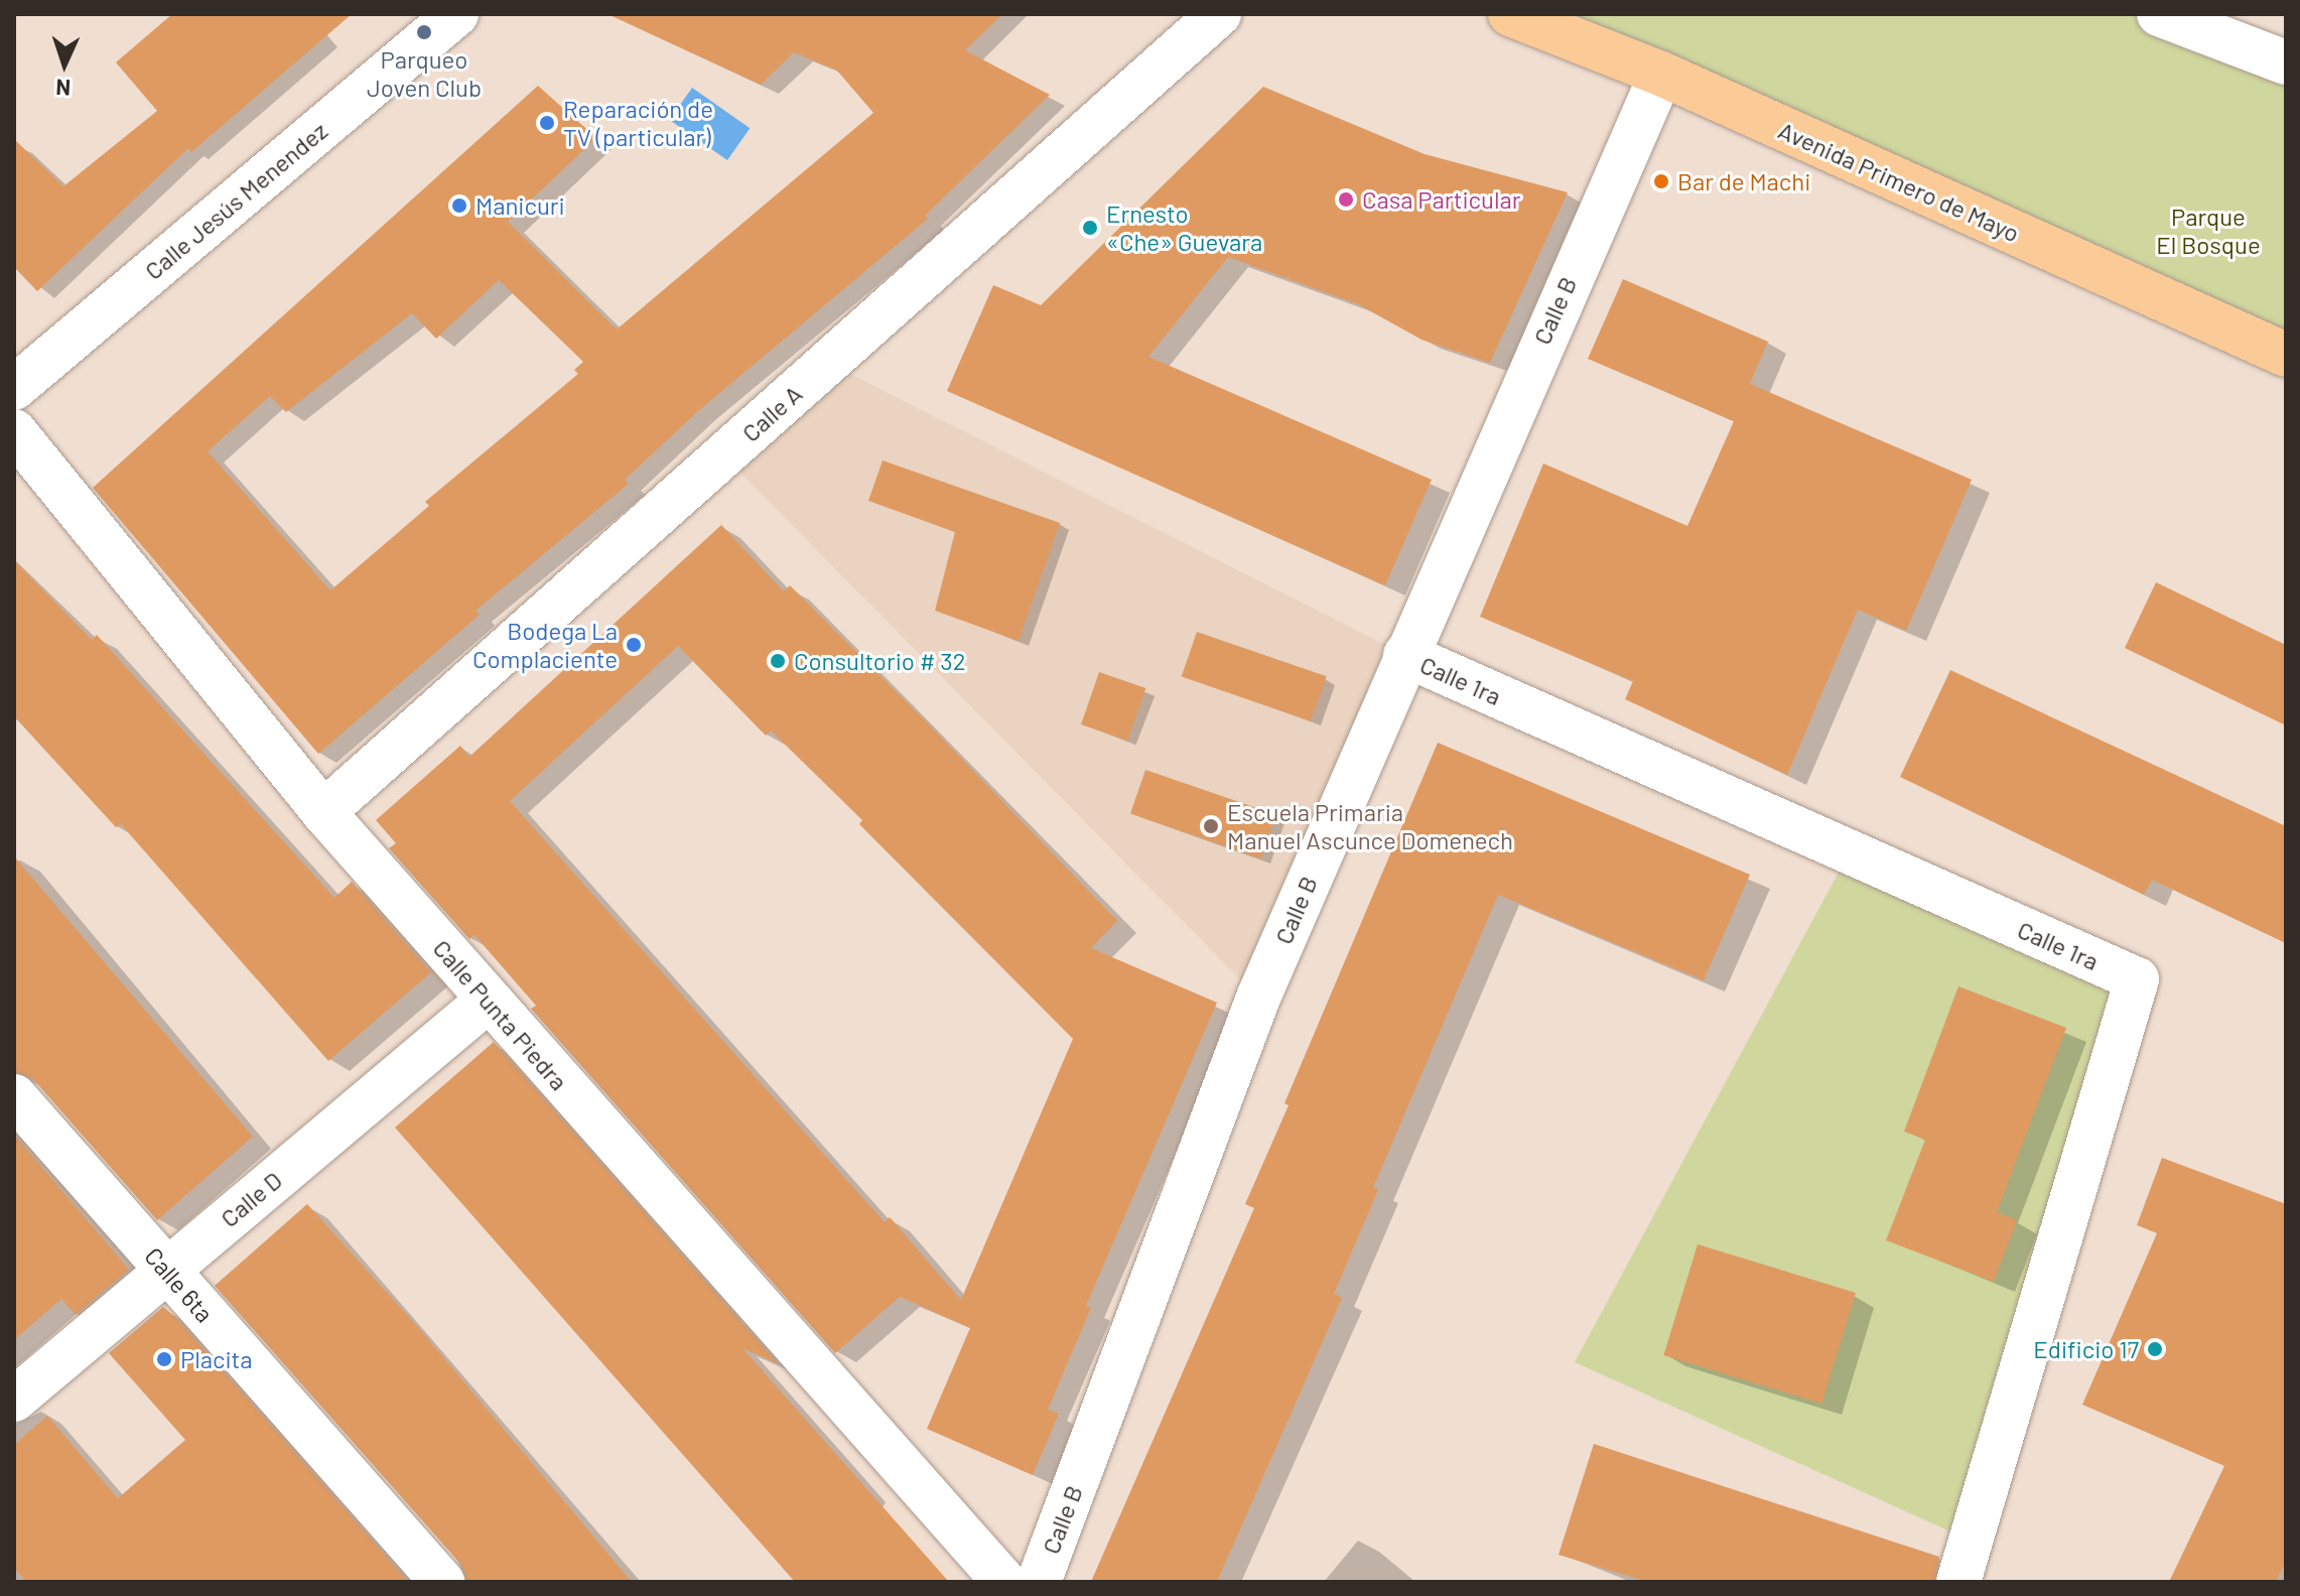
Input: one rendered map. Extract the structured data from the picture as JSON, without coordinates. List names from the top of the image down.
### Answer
{
  "streets": {
    "main road": ["Avenida Primero de Mayo"],
    "street": [
      "Calle Jesús Menendez",
      "Calle B",
      "Calle A",
      "Calle 1ra",
      "Calle Punta Piedra",
      "Calle D",
      "Calle 6ta"
    ]
  },
  "crossings": [
    ["Avenida Primero de Mayo", "Calle B"],
    ["Calle B", "Calle 1ra"],
    ["Calle A", "Calle Punta Piedra"],
    ["Calle Punta Piedra", "Calle D"],
    ["Calle D", "Calle 6ta"]
  ],
  "parks": ["Parque El Bosque"],
  "places": [
    "Parqueo Joven Club",
    "Reparación de TV (particular)",
    "Bar de Machi",
    "Casa Particular",
    "Manicuri",
    "Ernesto «Che» Guevara",
    "Bodega La Complaciente",
    "Consultorio # 32",
    "Escuela Primaria Manuel Ascunce Domenech",
    "Edificio 17",
    "Placita"
  ],
  "north": "bottom"
}
